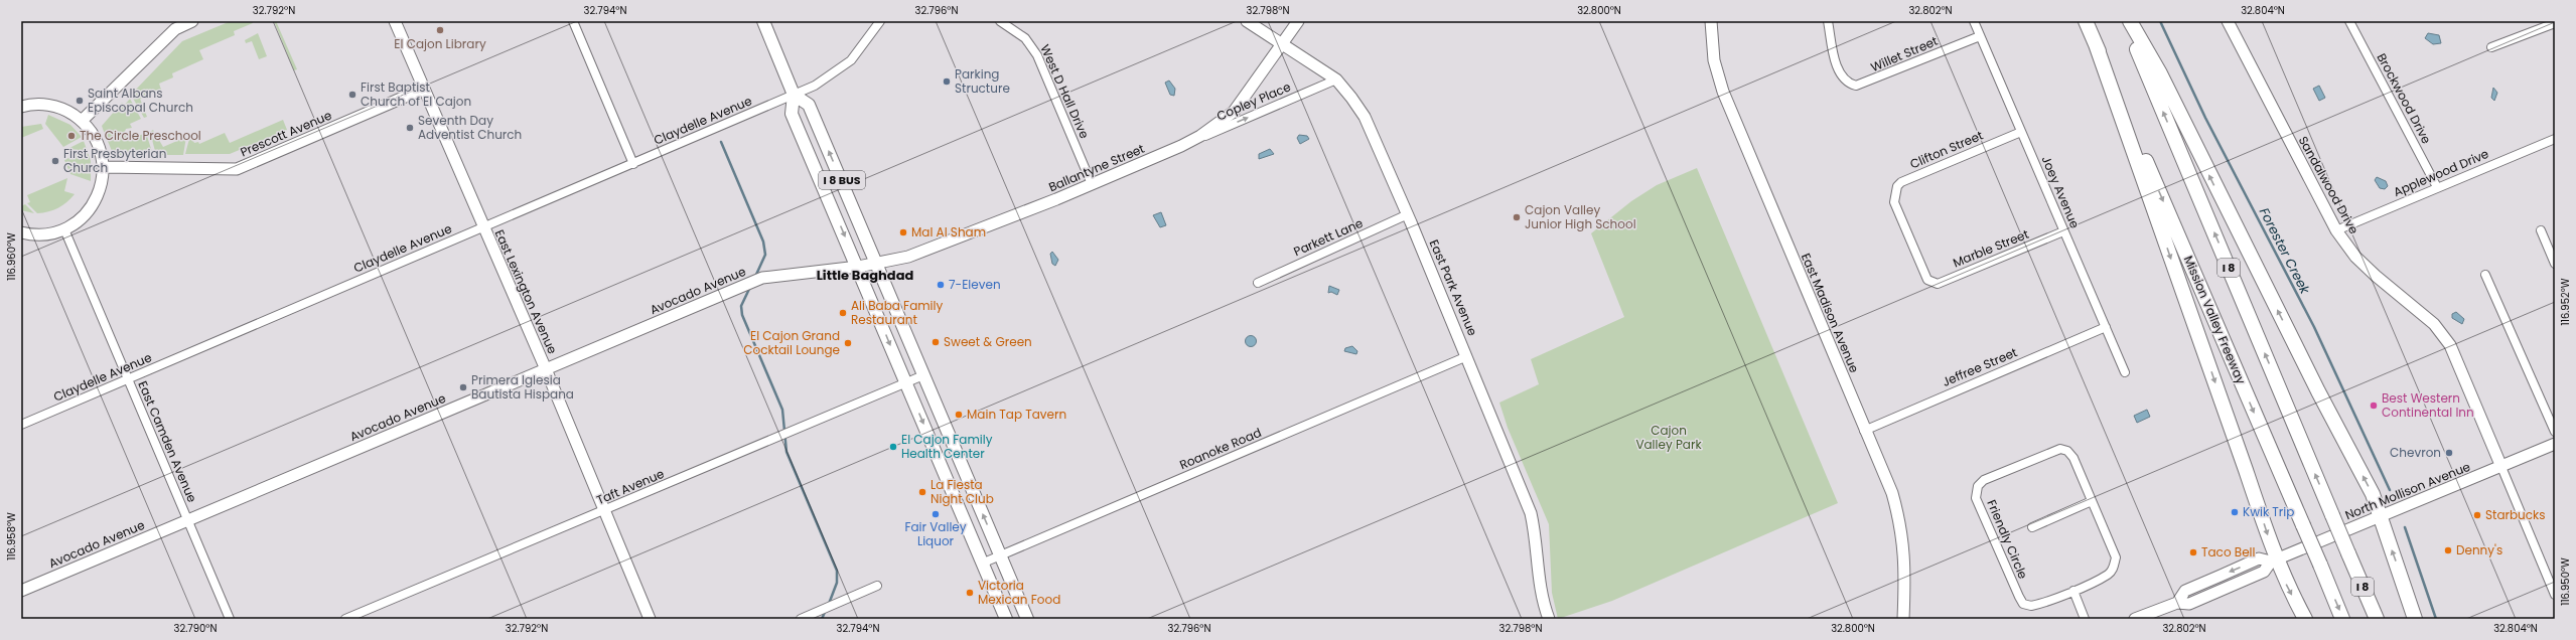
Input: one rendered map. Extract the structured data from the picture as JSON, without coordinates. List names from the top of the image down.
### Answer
{
  "streets": {
    "highway": ["I 8", "Mission Valley Freeway"],
    "main road": ["I 8 BUS"],
    "street": [
      "Willet Street",
      "West D Hall Drive",
      "Brockwood Drive",
      "Copley Place",
      "Claydelle Avenue",
      "Prescott Avenue",
      "Clifton Street",
      "Ballantyne Street",
      "Applewood Drive",
      "Sandalwood Drive",
      "Joey Avenue",
      "Parkett Lane",
      "Marble Street",
      "East Park Avenue",
      "Avocado Avenue",
      "East Lexington Avenue",
      "East Madison Avenue",
      "Jeffree Street",
      "East Camden Avenue",
      "Roanoke Road",
      "Taft Avenue",
      "North Mollison Avenue",
      "Friendly Circle"
    ]
  },
  "crossings": [
    ["Willet Street", "Joey Avenue"],
    ["West D Hall Drive", "Ballantyne Street"],
    ["Brockwood Drive", "Applewood Drive"],
    ["Copley Place", "Ballantyne Street"],
    ["Copley Place", "East Park Avenue"],
    ["Claydelle Avenue", "I 8 BUS"],
    ["Claydelle Avenue", "East Lexington Avenue"],
    ["Claydelle Avenue", "East Camden Avenue"],
    ["Prescott Avenue", "East Lexington Avenue"],
    ["Clifton Street", "Joey Avenue"],
    ["Clifton Street", "Marble Street"],
    ["Ballantyne Street", "I 8 BUS"],
    ["Ballantyne Street", "East Park Avenue"],
    ["Ballantyne Street", "Avocado Avenue"],
    ["Applewood Drive", "Sandalwood Drive"],
    ["I 8 BUS", "Avocado Avenue"],
    ["I 8 BUS", "Roanoke Road"],
    ["I 8 BUS", "Taft Avenue"],
    ["Sandalwood Drive", "North Mollison Avenue"],
    ["Joey Avenue", "Marble Street"],
    ["Joey Avenue", "Jeffree Street"],
    ["Parkett Lane", "East Park Avenue"],
    ["East Park Avenue", "Roanoke Road"],
    ["Avocado Avenue", "East Lexington Avenue"],
    ["Avocado Avenue", "East Camden Avenue"],
    ["East Lexington Avenue", "Taft Avenue"],
    ["East Madison Avenue", "Jeffree Street"]
  ],
  "one_way": ["Copley Place"],
  "districts": ["Little Baghdad"],
  "water": ["Forester Creek"],
  "parks": ["Cajon Valley Park"],
  "places": [
    "El Cajon Library",
    "Parking Structure",
    "First Baptist Church of El Cajon",
    "Saint Albans Episcopal Church",
    "Seventh Day Adventist Church",
    "The Circle Preschool",
    "First Presbyterian Church",
    "Cajon Valley Junior High School",
    "Mal Al Sham",
    "7-Eleven",
    "Ali Baba Family Restaurant",
    "Sweet & Green",
    "El Cajon Grand Cocktail Lounge",
    "Primera Iglesia Bautista Hispana",
    "Best Western Continental Inn",
    "Main Tap Tavern",
    "El Cajon Family Health Center",
    "Chevron",
    "La Fiesta Night Club",
    "Kwik Trip",
    "Fair Valley Liquor",
    "Starbucks",
    "Denny's",
    "Taco Bell",
    "Victoria Mexican Food"
  ],
  "coordinates": [
    "32.792°N",
    "32.794°N",
    "32.796°N",
    "32.798°N",
    "32.800°N",
    "32.802°N",
    "32.804°N",
    "116.960°W",
    "116.952°W",
    "116.958°W",
    "116.950°W",
    "32.790°N"
  ]
}
